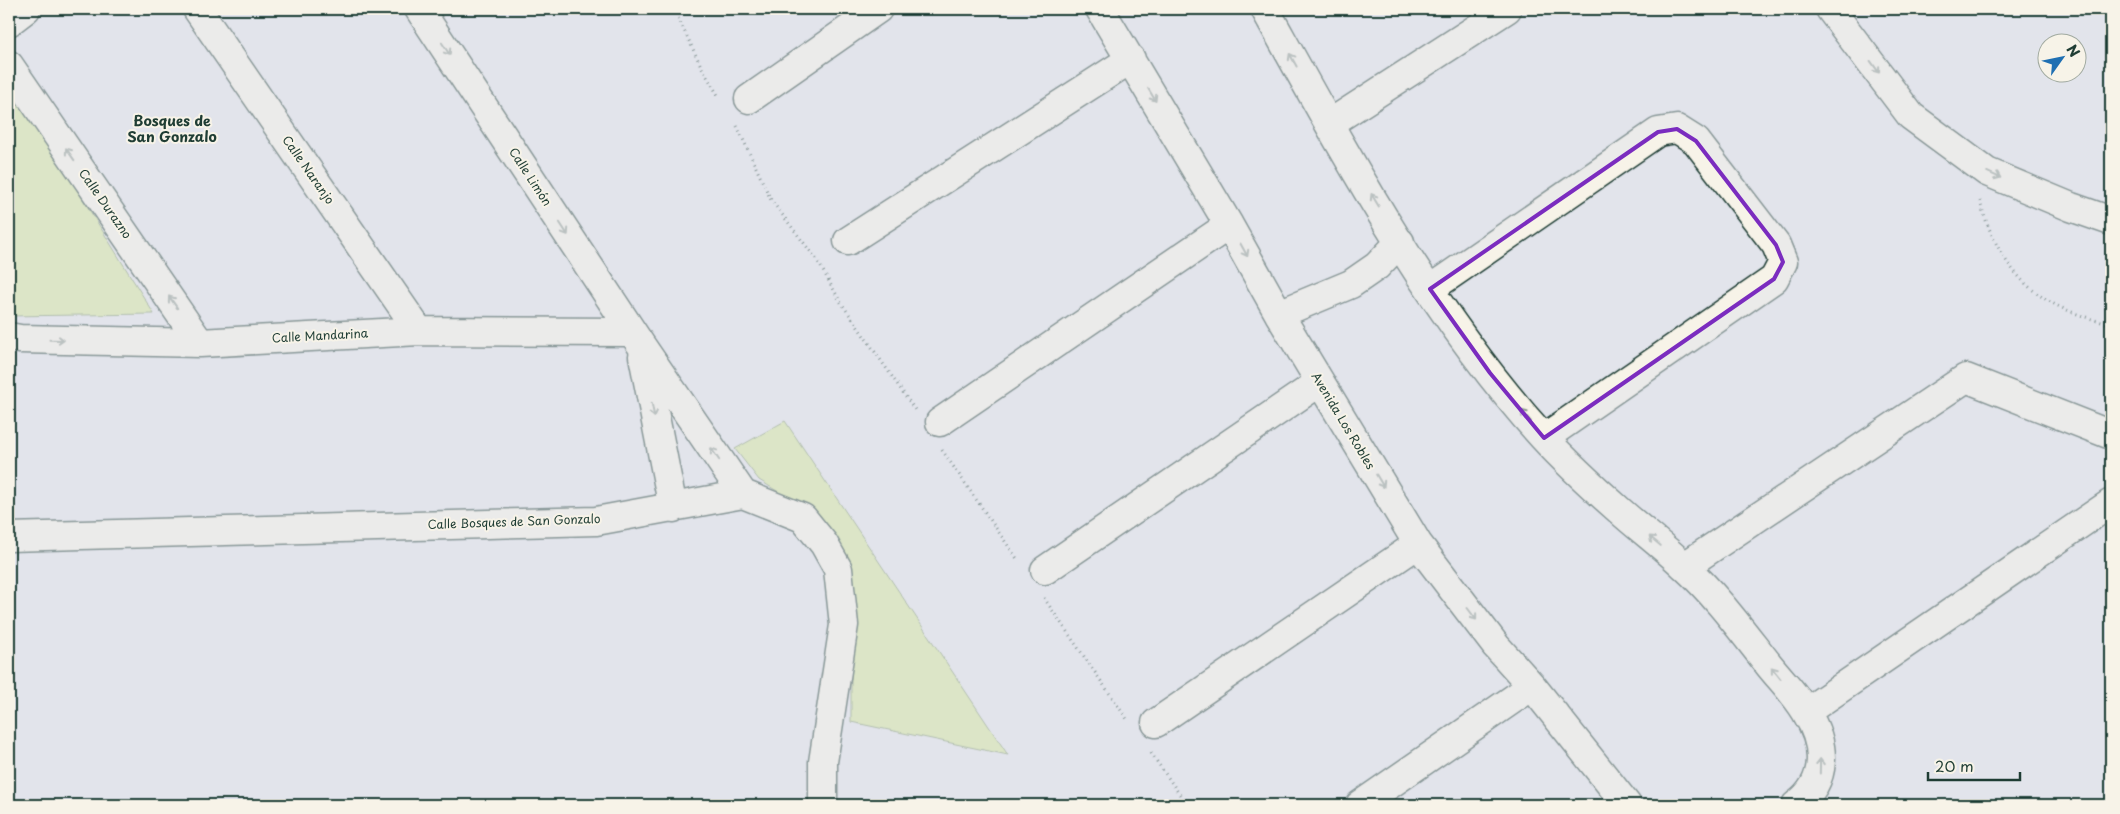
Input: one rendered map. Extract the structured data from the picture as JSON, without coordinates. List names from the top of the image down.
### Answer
{
  "streets": {
    "street": [
      "Calle Naranjo",
      "Calle Limón",
      "Calle Durazno",
      "Calle Mandarina",
      "Avenida Los Robles",
      "Calle Bosques de San Gonzalo"
    ]
  },
  "crossings": [
    ["Calle Naranjo", "Calle Mandarina"],
    ["Calle Limón", "Calle Mandarina"],
    ["Calle Limón", "Calle Bosques de San Gonzalo"],
    ["Calle Durazno", "Calle Mandarina"]
  ],
  "one_way": ["Calle Durazno"],
  "districts": ["Bosques de San Gonzalo"],
  "scale_bar": "20 m",
  "north": "top right"
}
